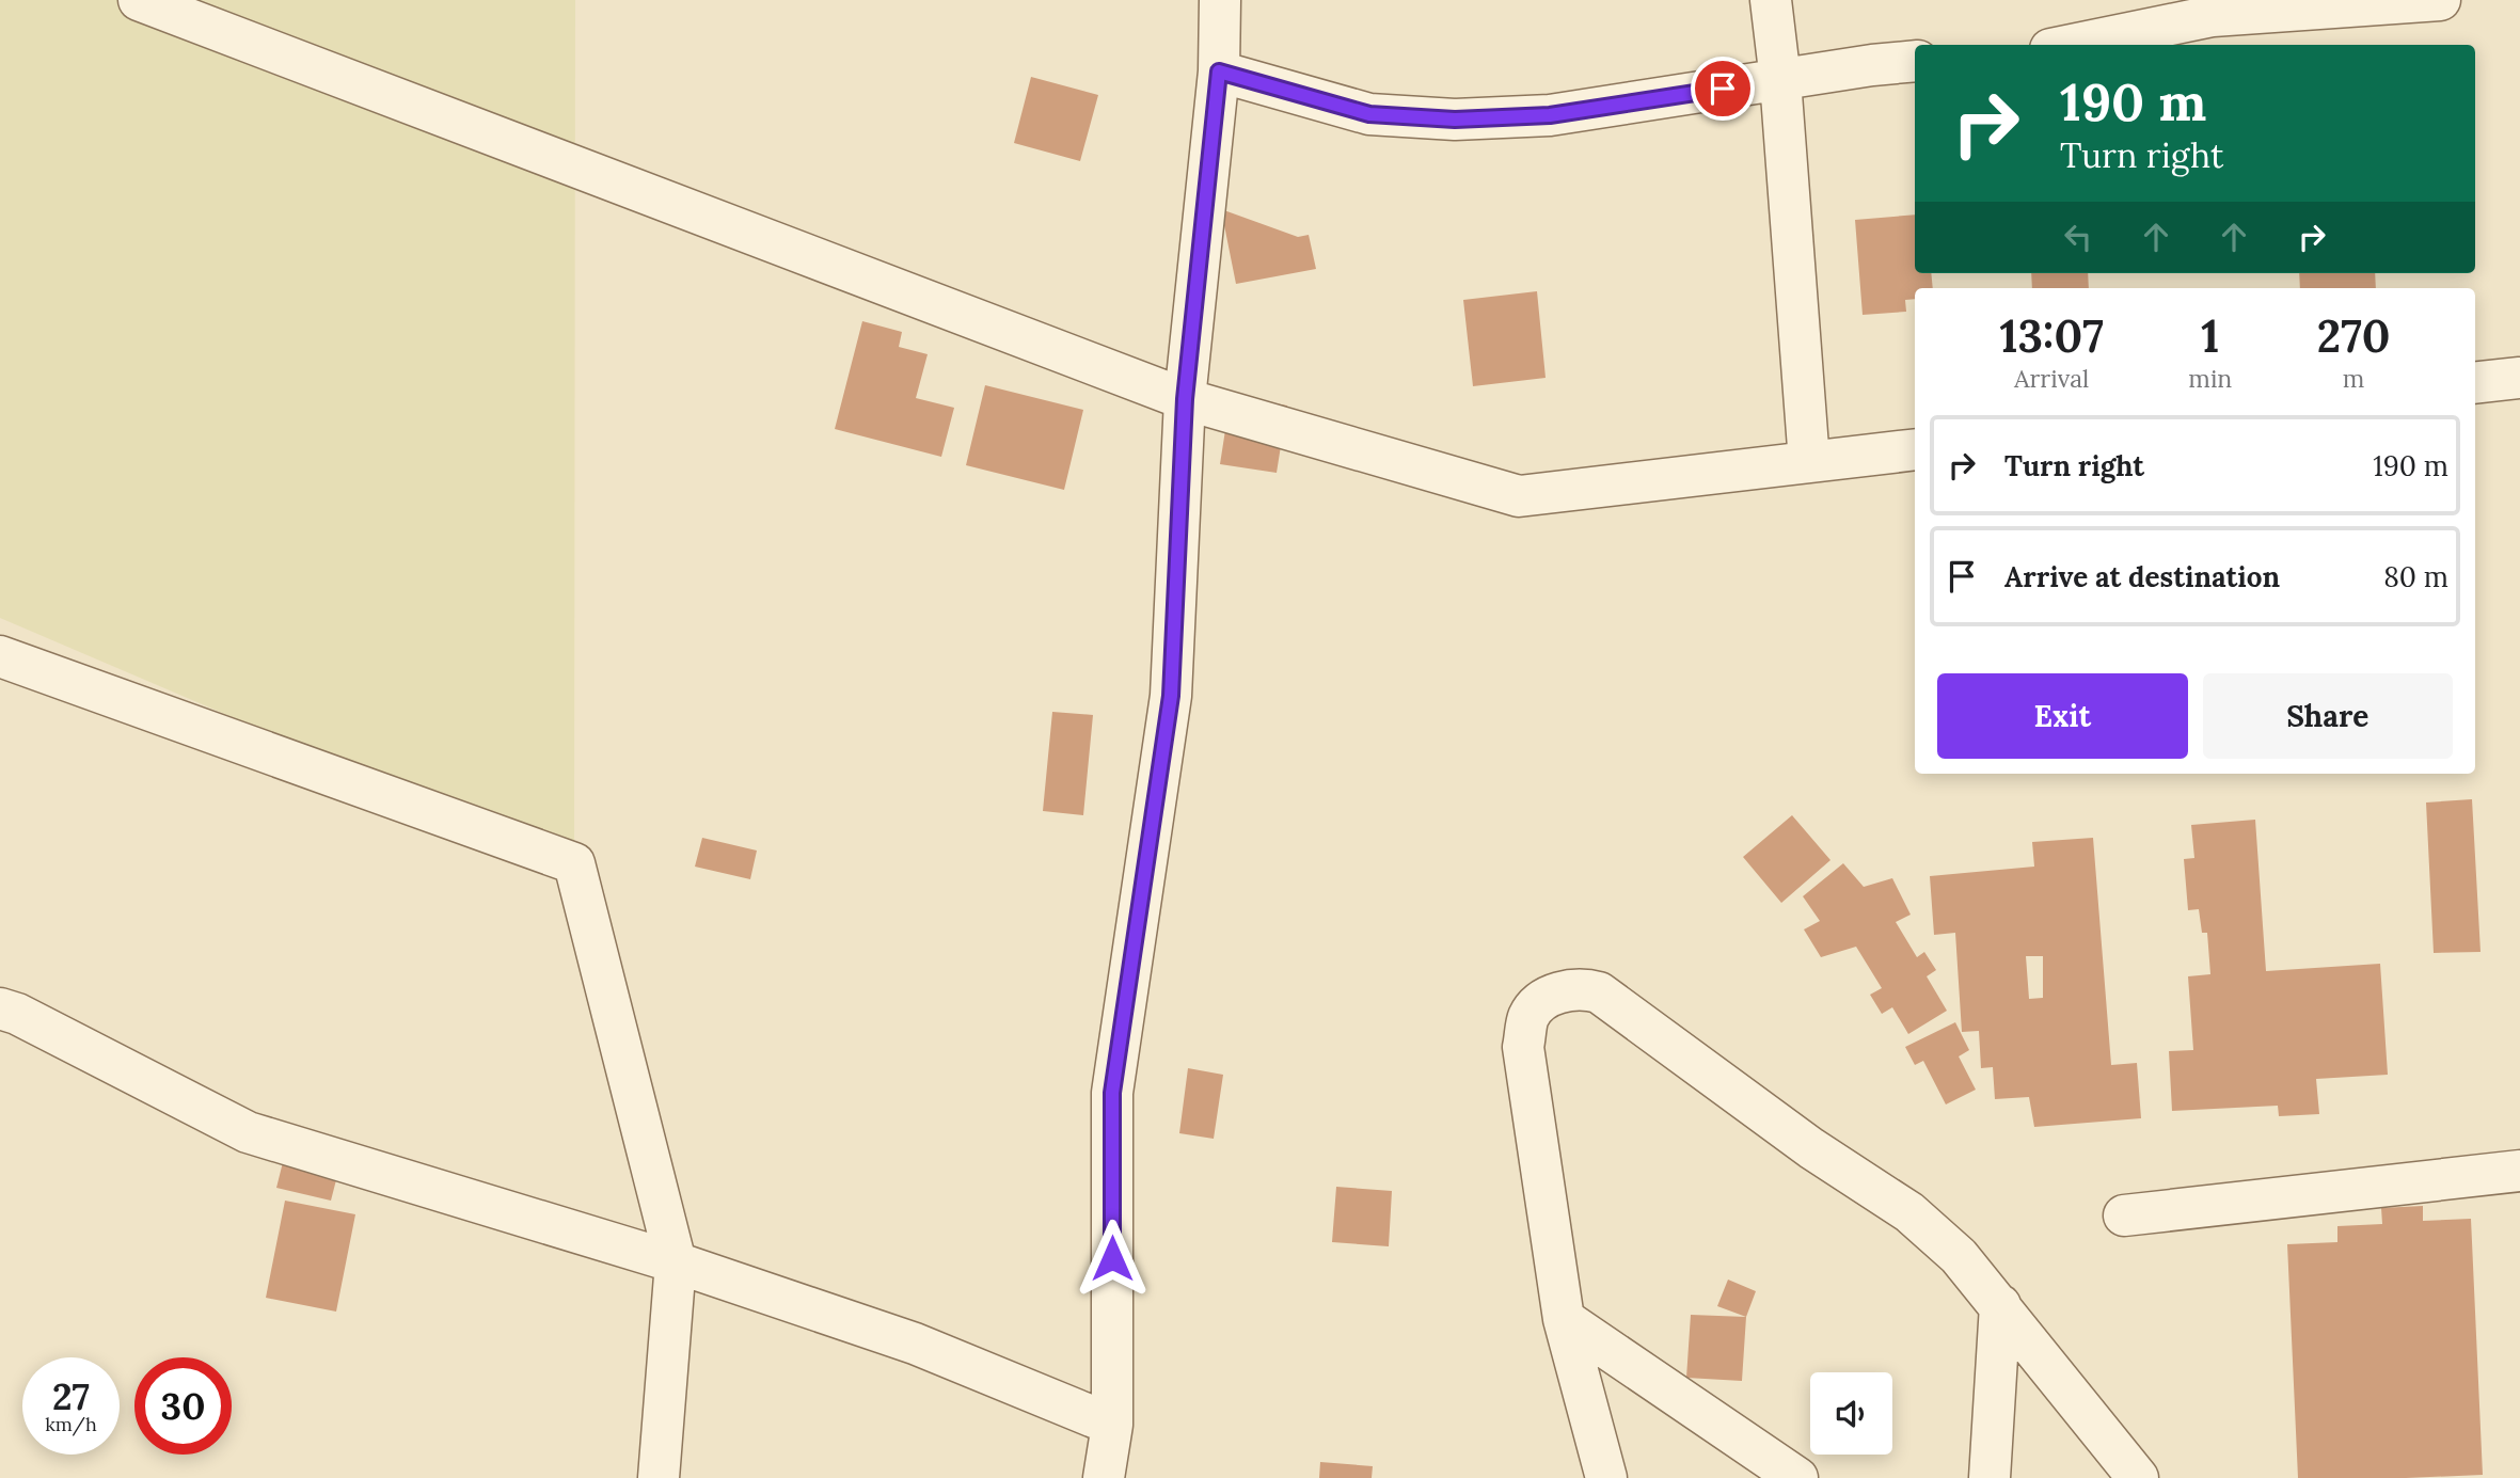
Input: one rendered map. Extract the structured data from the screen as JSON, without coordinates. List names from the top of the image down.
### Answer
{
  "page": {
    "turn": ["190 m", "Turn right"],
    "eta": [
      "13:07",
      "Arrival",
      "1",
      "min",
      "270",
      "m"
    ],
    "list": [
      {
        "name": "Turn right",
        "value": "190 m"
      },
      {
        "name": "Arrive at destination",
        "value": "80 m"
      }
    ],
    "buttons": ["Exit", "Share"],
    "speed": "27 km/h",
    "limit": "30"
  }
}
